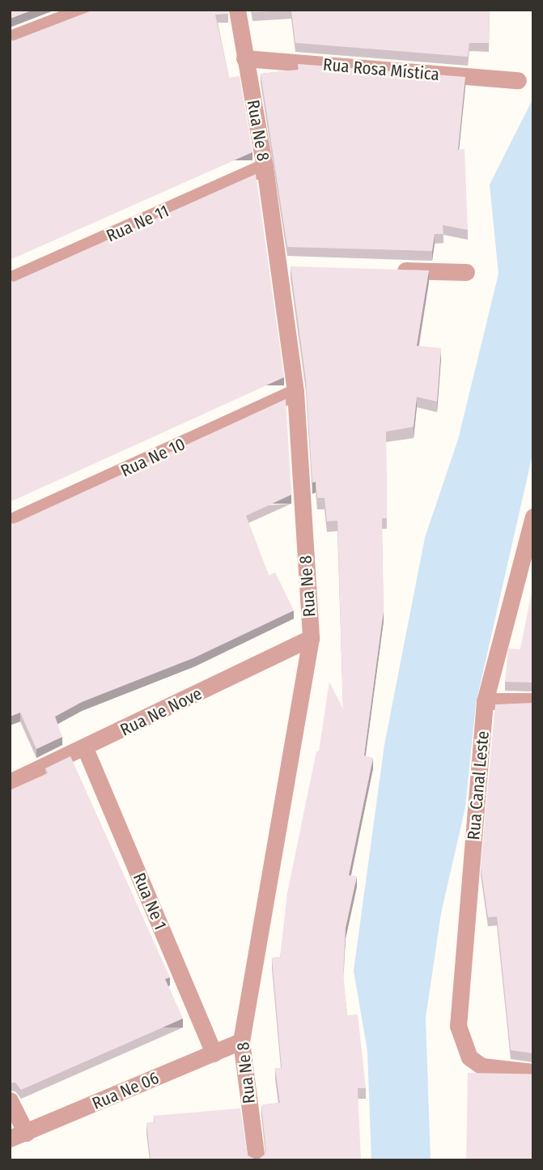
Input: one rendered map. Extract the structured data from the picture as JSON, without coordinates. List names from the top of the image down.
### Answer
{
  "streets": {
    "street": [
      "Rua Rosa Mística",
      "Rua Ne 8",
      "Rua Ne 11",
      "Rua Ne 10",
      "Rua Ne Nove",
      "Rua Canal Leste",
      "Rua Ne 1",
      "Rua Ne 06"
    ]
  },
  "crossings": [
    ["Rua Rosa Mística", "Rua Ne 8"],
    ["Rua Ne 8", "Rua Ne 11"],
    ["Rua Ne 8", "Rua Ne 10"],
    ["Rua Ne 8", "Rua Ne Nove"],
    ["Rua Ne 8", "Rua Ne 06"],
    ["Rua Ne Nove", "Rua Ne 1"],
    ["Rua Ne 1", "Rua Ne 06"]
  ]
}
